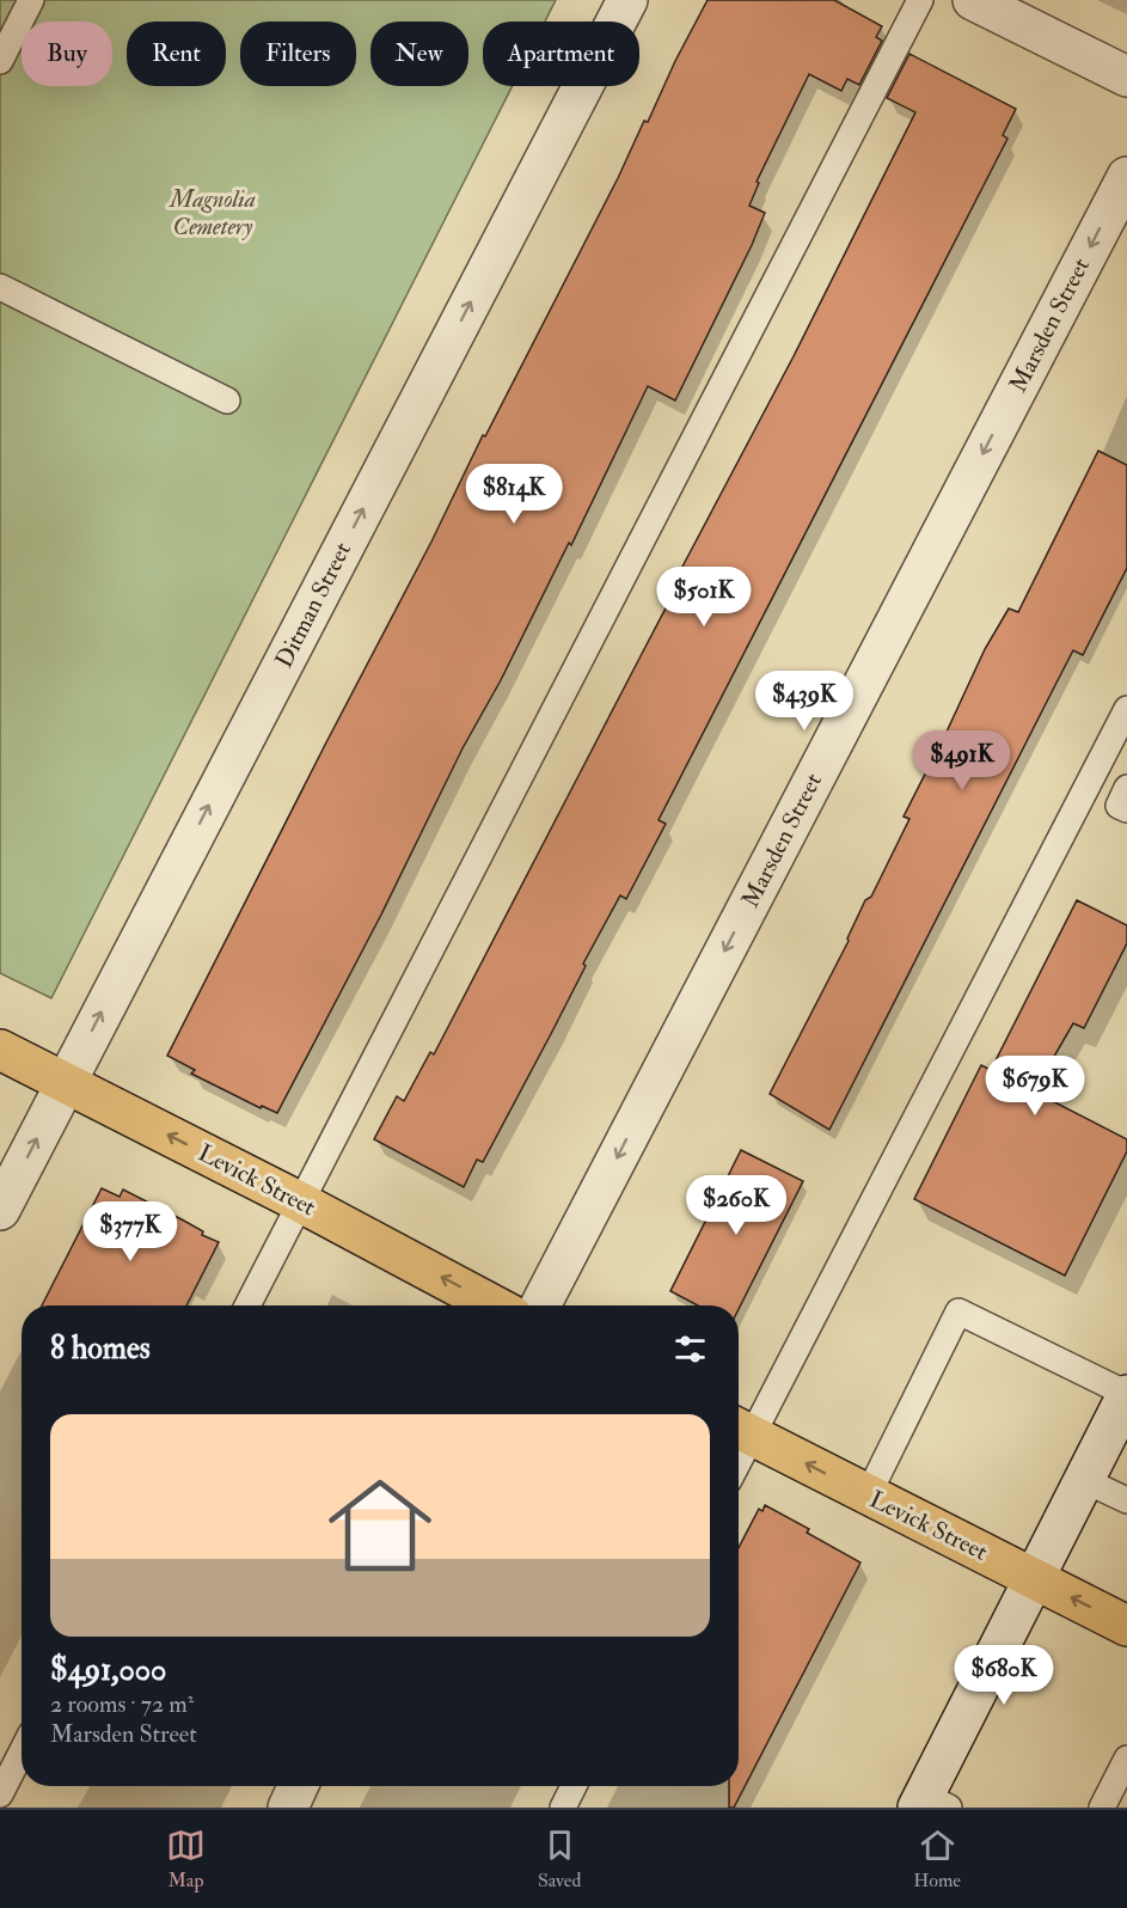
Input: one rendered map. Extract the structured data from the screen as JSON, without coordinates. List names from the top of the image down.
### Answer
{
  "streets": {
    "highway": ["Levick Street"],
    "street": ["Marsden Street", "Ditman Street"]
  },
  "crossings": [
    ["Ditman Street", "Levick Street"]
  ],
  "one_way": ["Marsden Street", "Ditman Street", "Levick Street"],
  "parks": ["Magnolia Cemetery"],
  "page": {
    "chip": [
      "Buy",
      "Rent",
      "Filters",
      "New",
      "Apartment"
    ],
    "price": [
      "$814K",
      "$501K",
      "$439K",
      "$491K",
      "$679K",
      "$260K",
      "$377K",
      "$680K"
    ],
    "heading": "8 homes",
    "list": [
      {
        "name": "$491,000",
        "note": "2 rooms · 72 m² · Marsden Street"
      }
    ],
    "tabs": ["Map", "Saved", "Home"]
  }
}
